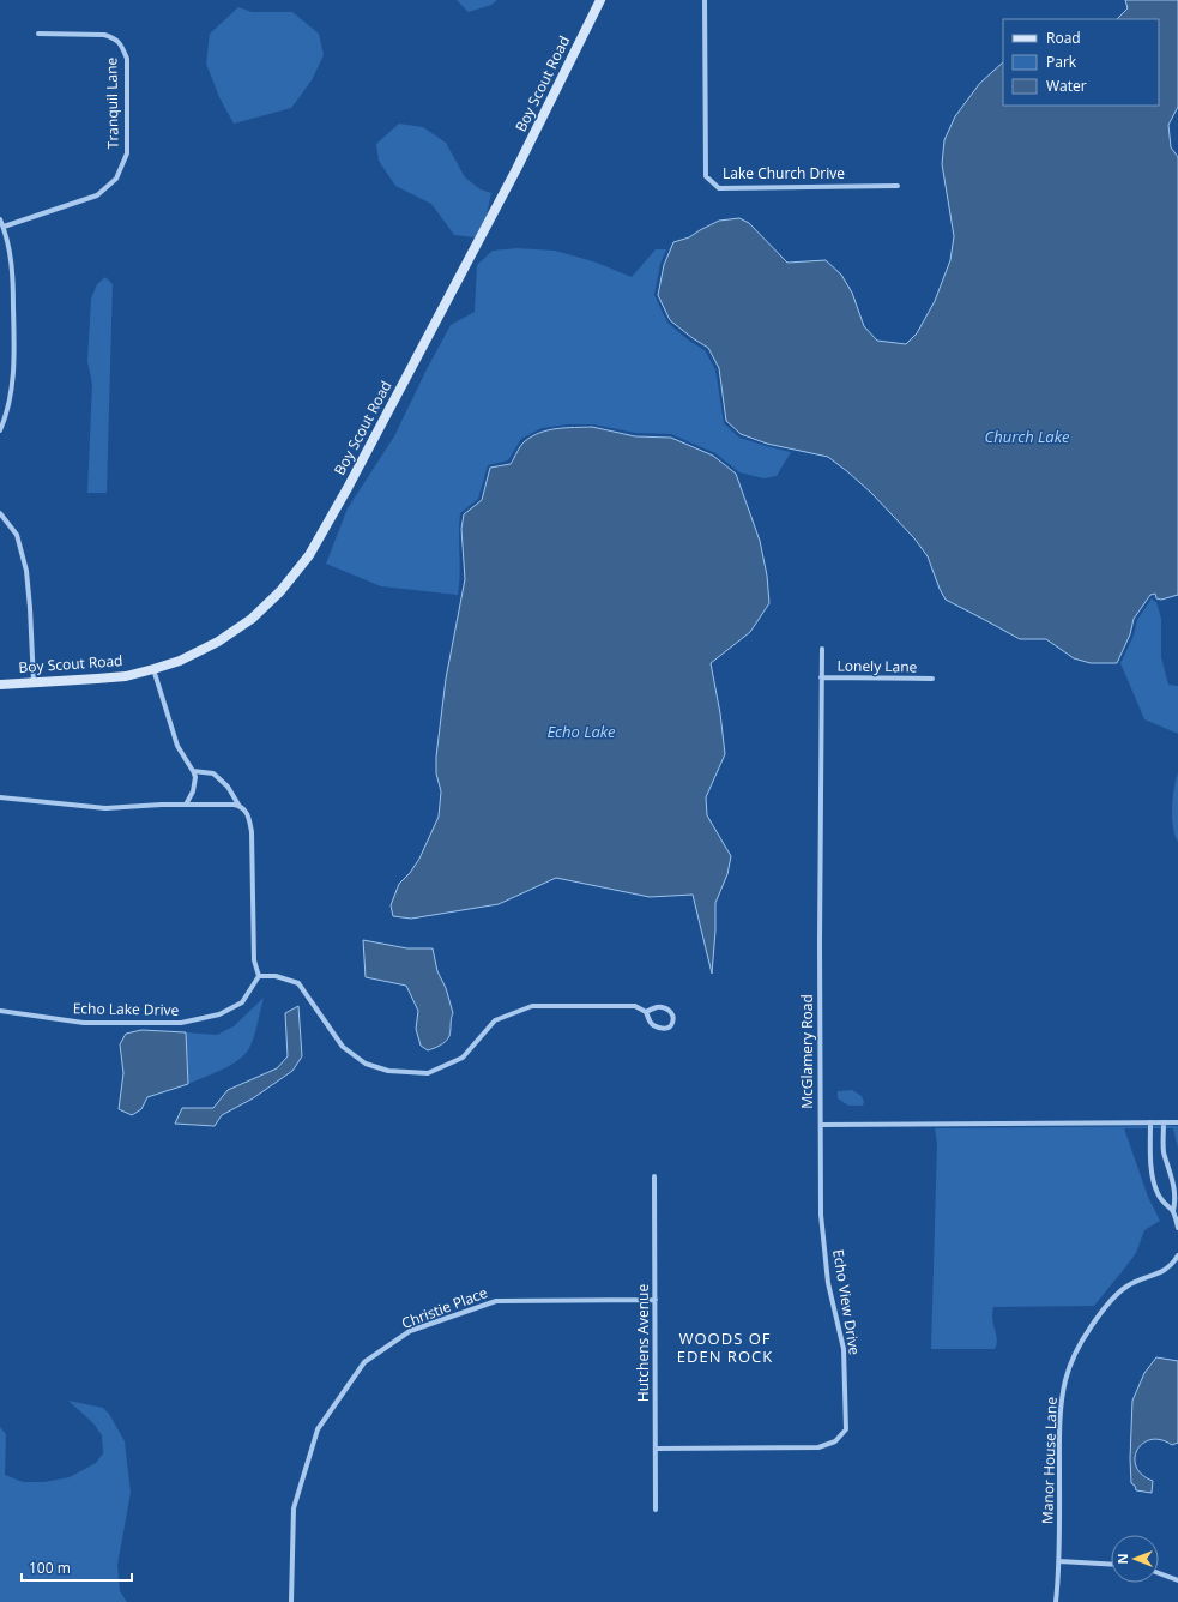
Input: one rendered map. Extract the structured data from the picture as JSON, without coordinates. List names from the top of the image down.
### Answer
{
  "streets": {
    "street": [
      "Boy Scout Road",
      "Tranquil Lane",
      "Lake Church Drive",
      "Lonely Lane",
      "Echo Lake Drive",
      "McGlamery Road",
      "Echo View Drive",
      "Christie Place",
      "Hutchens Avenue",
      "Manor House Lane"
    ]
  },
  "crossings": [
    ["Lonely Lane", "McGlamery Road"],
    ["McGlamery Road", "Echo View Drive"],
    ["Echo View Drive", "Hutchens Avenue"],
    ["Christie Place", "Hutchens Avenue"]
  ],
  "districts": ["WOODS OF EDEN ROCK"],
  "water": ["Church Lake", "Echo Lake"],
  "legend": ["Road", "Park", "Water"],
  "scale_bar": "100 m",
  "north": "left"
}
